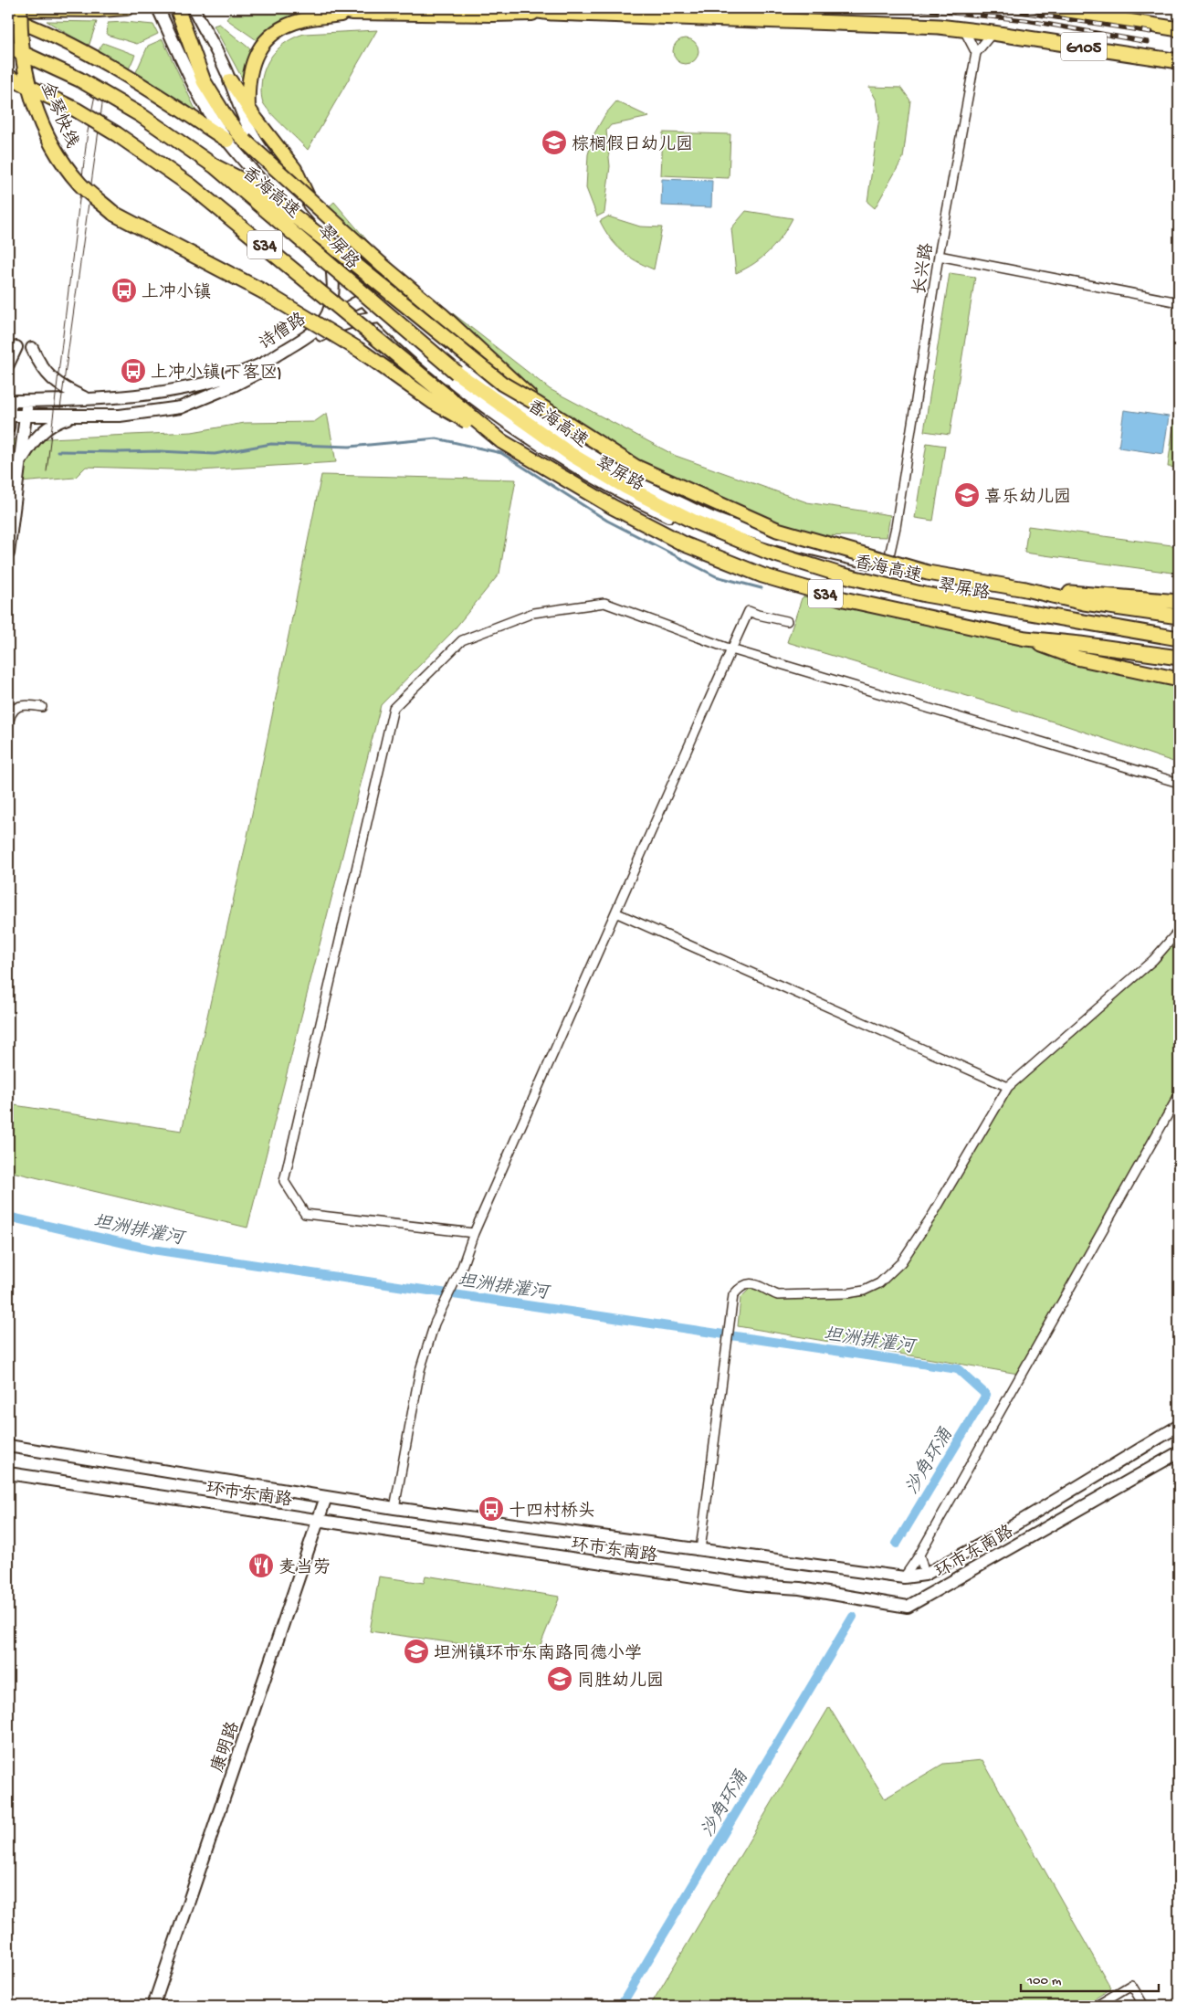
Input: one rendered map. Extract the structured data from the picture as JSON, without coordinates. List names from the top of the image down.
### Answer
{
  "streets": {
    "highway": [
      "G105",
      "金琴快线",
      "香海高速",
      "S34"
    ],
    "main road": [
      "翠屏路",
      "诗僧路",
      "环市东南路",
      "康明路"
    ],
    "street": ["长兴路"]
  },
  "crossings": [
    ["G105", "长兴路"],
    ["金琴快线", "S34"],
    ["香海高速", "翠屏路"],
    ["翠屏路", "长兴路"],
    ["翠屏路", "诗僧路"],
    ["环市东南路", "康明路"]
  ],
  "water": ["坦洲排灌河", "沙角环涌"],
  "places": {
    "school or university": [
      "棕榈假日幼儿园",
      "喜乐幼儿园",
      "坦洲镇环市东南路同德小学",
      "同胜幼儿园"
    ],
    "bus stop": ["上冲小镇", "上冲小镇(下客区)", "十四村桥头"],
    "restaurant": ["麦当劳"]
  },
  "scale_bar": "100 m"
}
